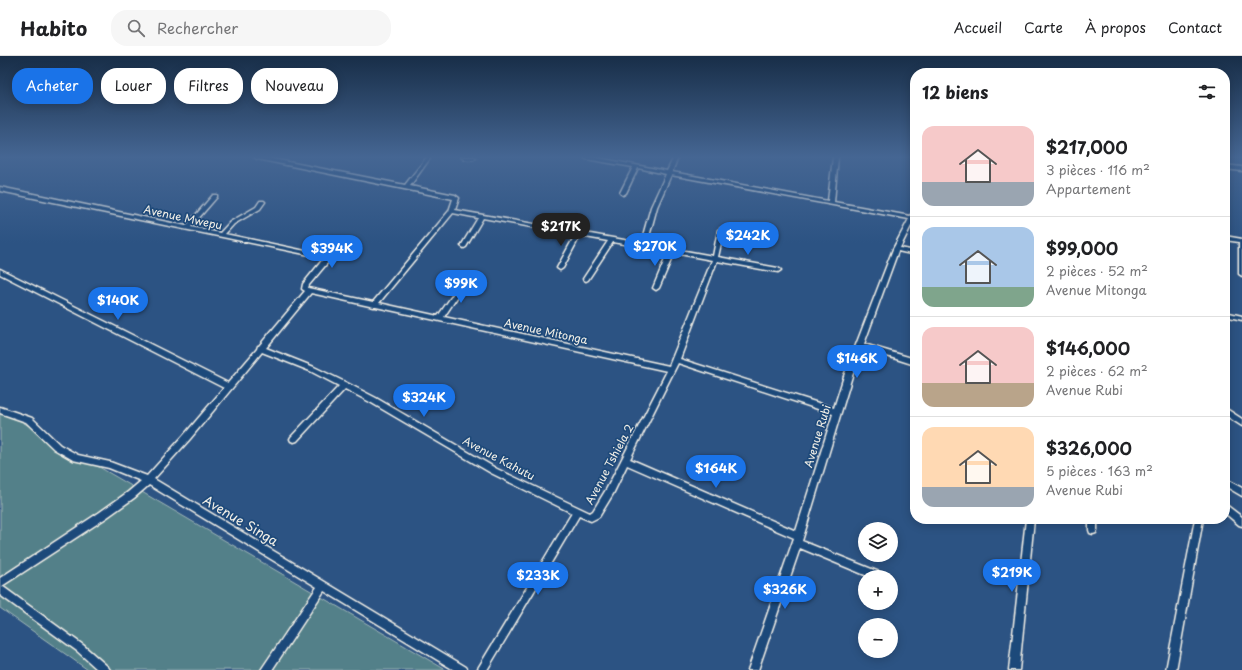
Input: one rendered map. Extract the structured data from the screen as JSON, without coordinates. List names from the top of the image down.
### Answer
{
  "streets": {
    "street": [
      "Avenue Mwepu",
      "Avenue Mitonga",
      "Avenue Rubi",
      "Avenue Kahutu",
      "Avenue Tshiela 2",
      "Avenue Singa"
    ]
  },
  "crossings": [
    ["Avenue Mwepu", "Avenue Mitonga"],
    ["Avenue Mitonga", "Avenue Tshiela 2"],
    ["Avenue Kahutu", "Avenue Tshiela 2"]
  ],
  "page": {
    "header": "Habito",
    "search": "Rechercher",
    "nav": [
      "Accueil",
      "Carte",
      "À propos",
      "Contact"
    ],
    "chip": [
      "Acheter",
      "Louer",
      "Filtres",
      "Nouveau"
    ],
    "heading": "12 biens",
    "list": [
      {
        "name": "$217,000",
        "note": "3 pièces · 116 m² · Appartement"
      },
      {
        "name": "$99,000",
        "note": "2 pièces · 52 m² · Avenue Mitonga"
      },
      {
        "name": "$146,000",
        "note": "2 pièces · 62 m² · Avenue Rubi"
      },
      {
        "name": "$326,000",
        "note": "5 pièces · 163 m² · Avenue Rubi"
      }
    ],
    "price": [
      "$217K",
      "$242K",
      "$270K",
      "$394K",
      "$99K",
      "$140K",
      "$146K",
      "$324K",
      "$164K",
      "$219K",
      "$233K",
      "$326K"
    ],
    "map_buttons": ["+", "−"]
  }
}
